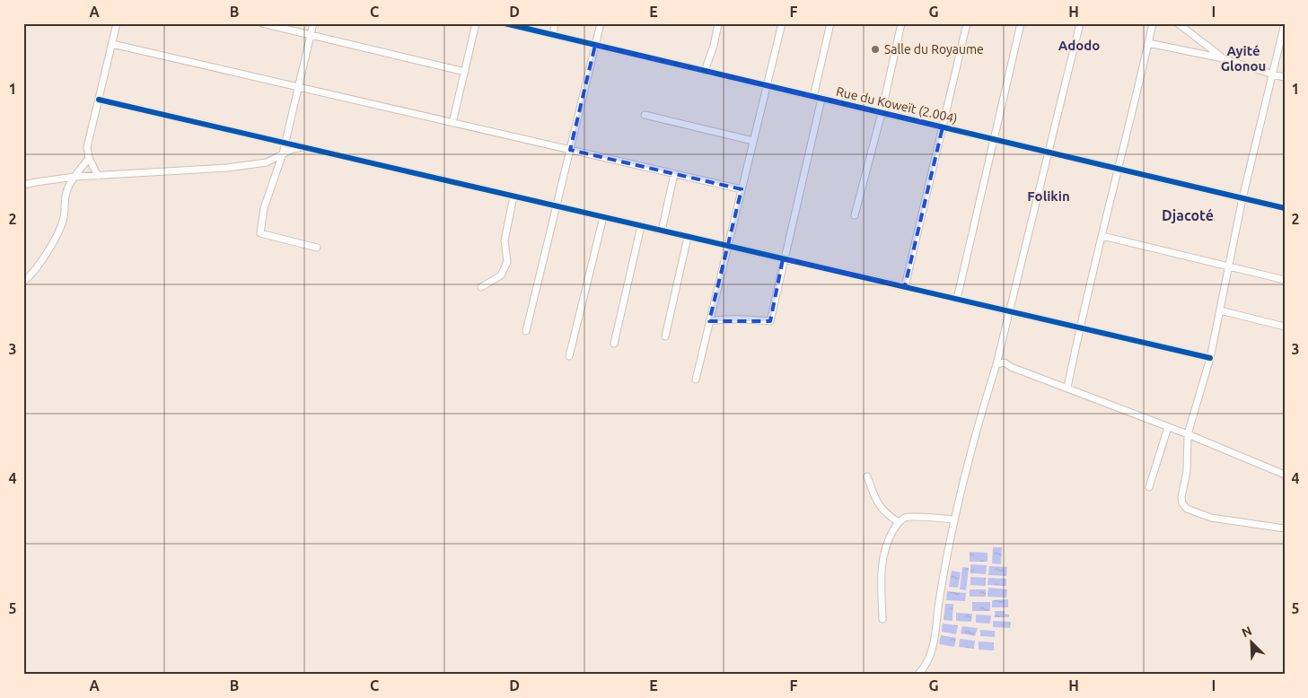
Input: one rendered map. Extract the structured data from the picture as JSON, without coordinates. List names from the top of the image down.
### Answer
{
  "streets": {
    "street": ["Rue du Koweït (2.004)"]
  },
  "districts": [
    "Adodo",
    "Ayité Glonou",
    "Folikin",
    "Djacoté"
  ],
  "places": ["Salle du Royaume"],
  "north": "top left",
  "grid": {
    "columns": [
      "A",
      "B",
      "C",
      "D",
      "E",
      "F",
      "G",
      "H",
      "I"
    ],
    "rows": [
      "1",
      "2",
      "3",
      "4",
      "5"
    ]
  }
}
